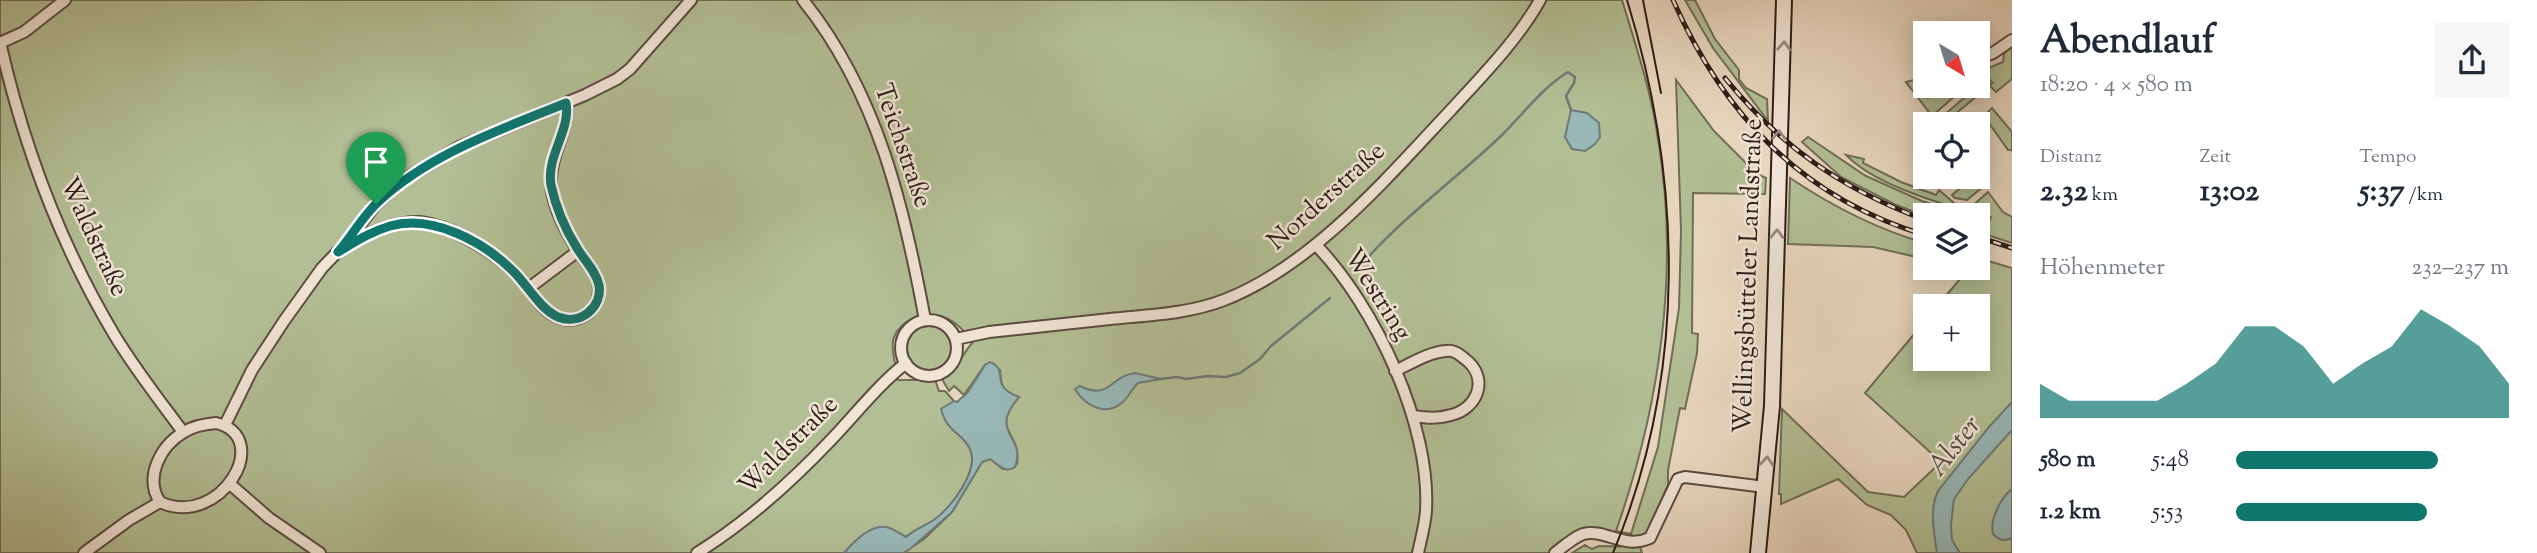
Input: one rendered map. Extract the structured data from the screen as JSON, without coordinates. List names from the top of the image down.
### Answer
{
  "streets": {
    "main road": ["Wellingsbütteler Landstraße"],
    "street": [
      "Teichstraße",
      "Norderstraße",
      "Waldstraße",
      "Westring"
    ]
  },
  "crossings": [
    ["Teichstraße", "Norderstraße"],
    ["Teichstraße", "Waldstraße"],
    ["Norderstraße", "Waldstraße"],
    ["Norderstraße", "Westring"]
  ],
  "one_way": ["Wellingsbütteler Landstraße"],
  "water": ["Alster"],
  "north": "bottom right",
  "page": {
    "heading": ["Abendlauf", "18:20 · 4 × 580 m"],
    "map_buttons": "+",
    "stats": [
      ["Distanz", "2.32 km"],
      ["Zeit", "13:02"],
      ["Tempo", "5:37 /km"]
    ],
    "chart": ["Höhenmeter", "232–237 m"],
    "list": [
      {
        "name": "580 m",
        "note": "5:48"
      },
      {
        "name": "1.2 km",
        "note": "5:53"
      }
    ]
  }
}
